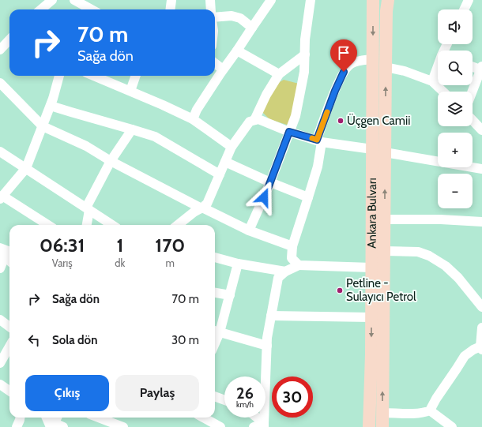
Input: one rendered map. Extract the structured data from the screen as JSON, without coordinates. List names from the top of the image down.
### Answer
{
  "streets": {
    "main road": ["Ankara Bulvarı"]
  },
  "places": ["Üçgen Camii", "Petline - Sulayıcı Petrol"],
  "page": {
    "map_buttons": ["+", "−"],
    "turn": ["70 m", "Sağa dön"],
    "eta": [
      "06:31",
      "Varış",
      "1",
      "dk",
      "170",
      "m"
    ],
    "list": [
      {
        "name": "Sağa dön",
        "value": "70 m"
      },
      {
        "name": "Sola dön",
        "value": "30 m"
      }
    ],
    "buttons": ["Çıkış", "Paylaş"],
    "speed": "26 km/h",
    "limit": "30"
  }
}
